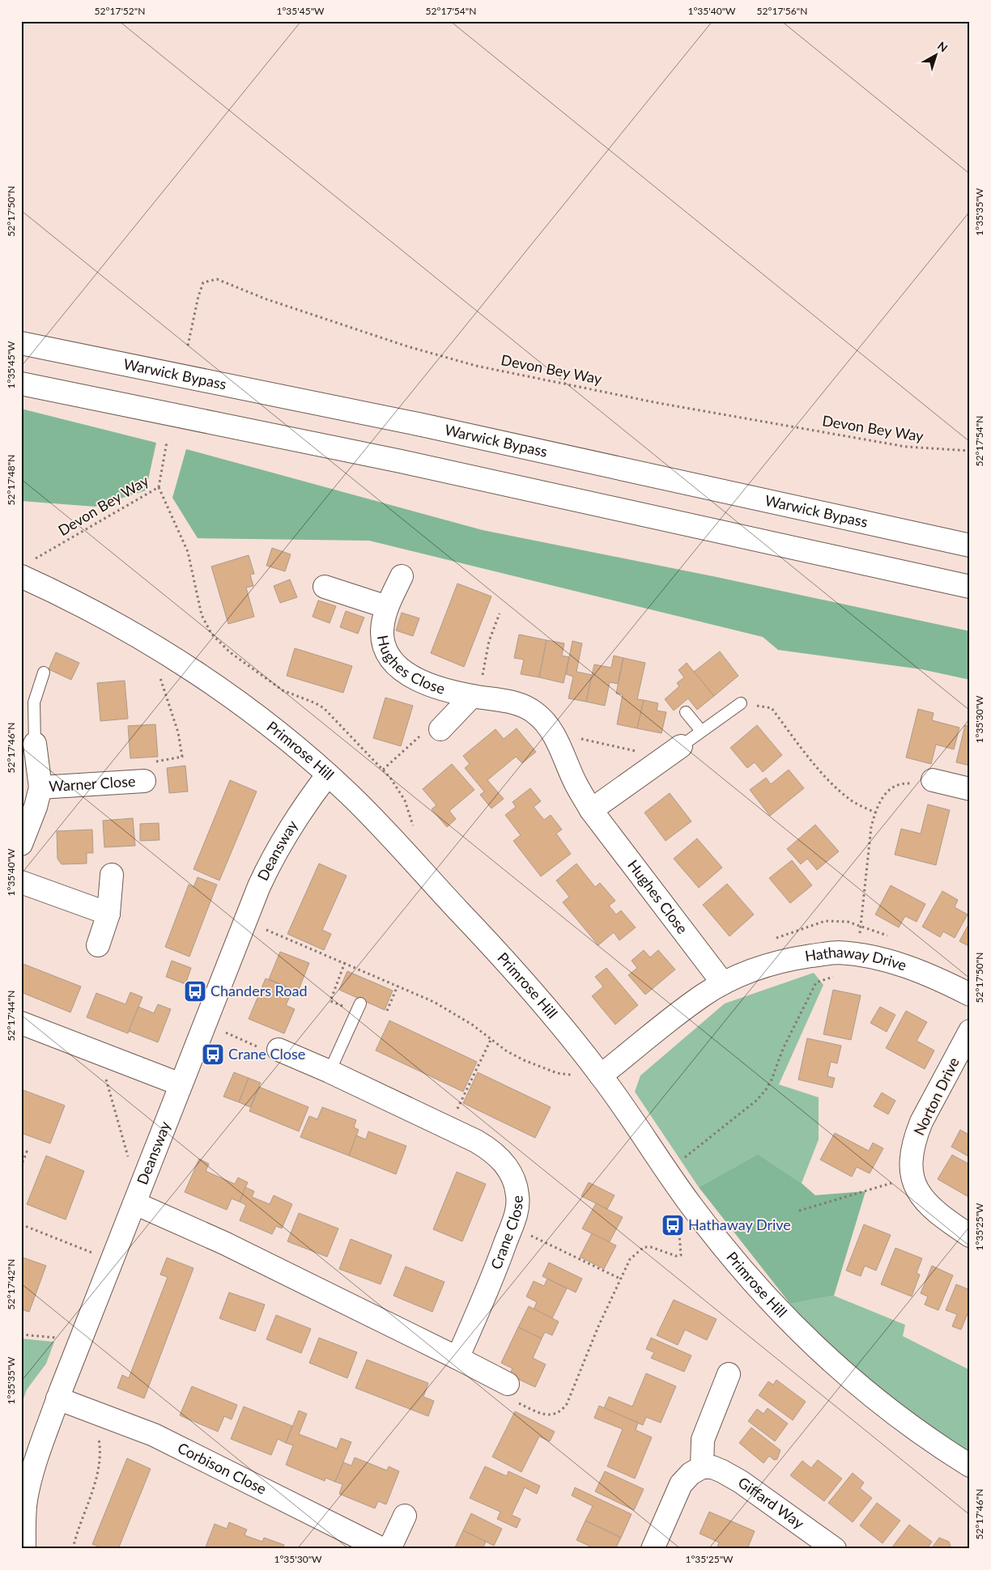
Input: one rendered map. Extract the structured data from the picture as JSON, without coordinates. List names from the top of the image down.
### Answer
{
  "streets": {
    "main road": [
      "Warwick Bypass",
      "Hughes Close",
      "Primrose Hill",
      "Warner Close",
      "Deansway",
      "Hathaway Drive",
      "Norton Drive",
      "Crane Close",
      "Corbison Close",
      "Giffard Way"
    ],
    "path": ["Devon Bey Way"]
  },
  "crossings": [
    ["Hughes Close", "Hathaway Drive"],
    ["Primrose Hill", "Deansway"],
    ["Primrose Hill", "Hathaway Drive"],
    ["Deansway", "Corbison Close"]
  ],
  "places": {
    "bus stop": ["Chanders Road", "Crane Close", "Hathaway Drive"]
  },
  "north": "top right",
  "coordinates": [
    "52°17'52\"N",
    "1°35'45\"W",
    "52°17'54\"N",
    "1°35'40\"W",
    "52°17'56\"N",
    "52°17'50\"N",
    "1°35'35\"W",
    "52°17'48\"N",
    "1°35'30\"W",
    "52°17'46\"N",
    "52°17'44\"N",
    "1°35'25\"W",
    "52°17'42\"N"
  ]
}
